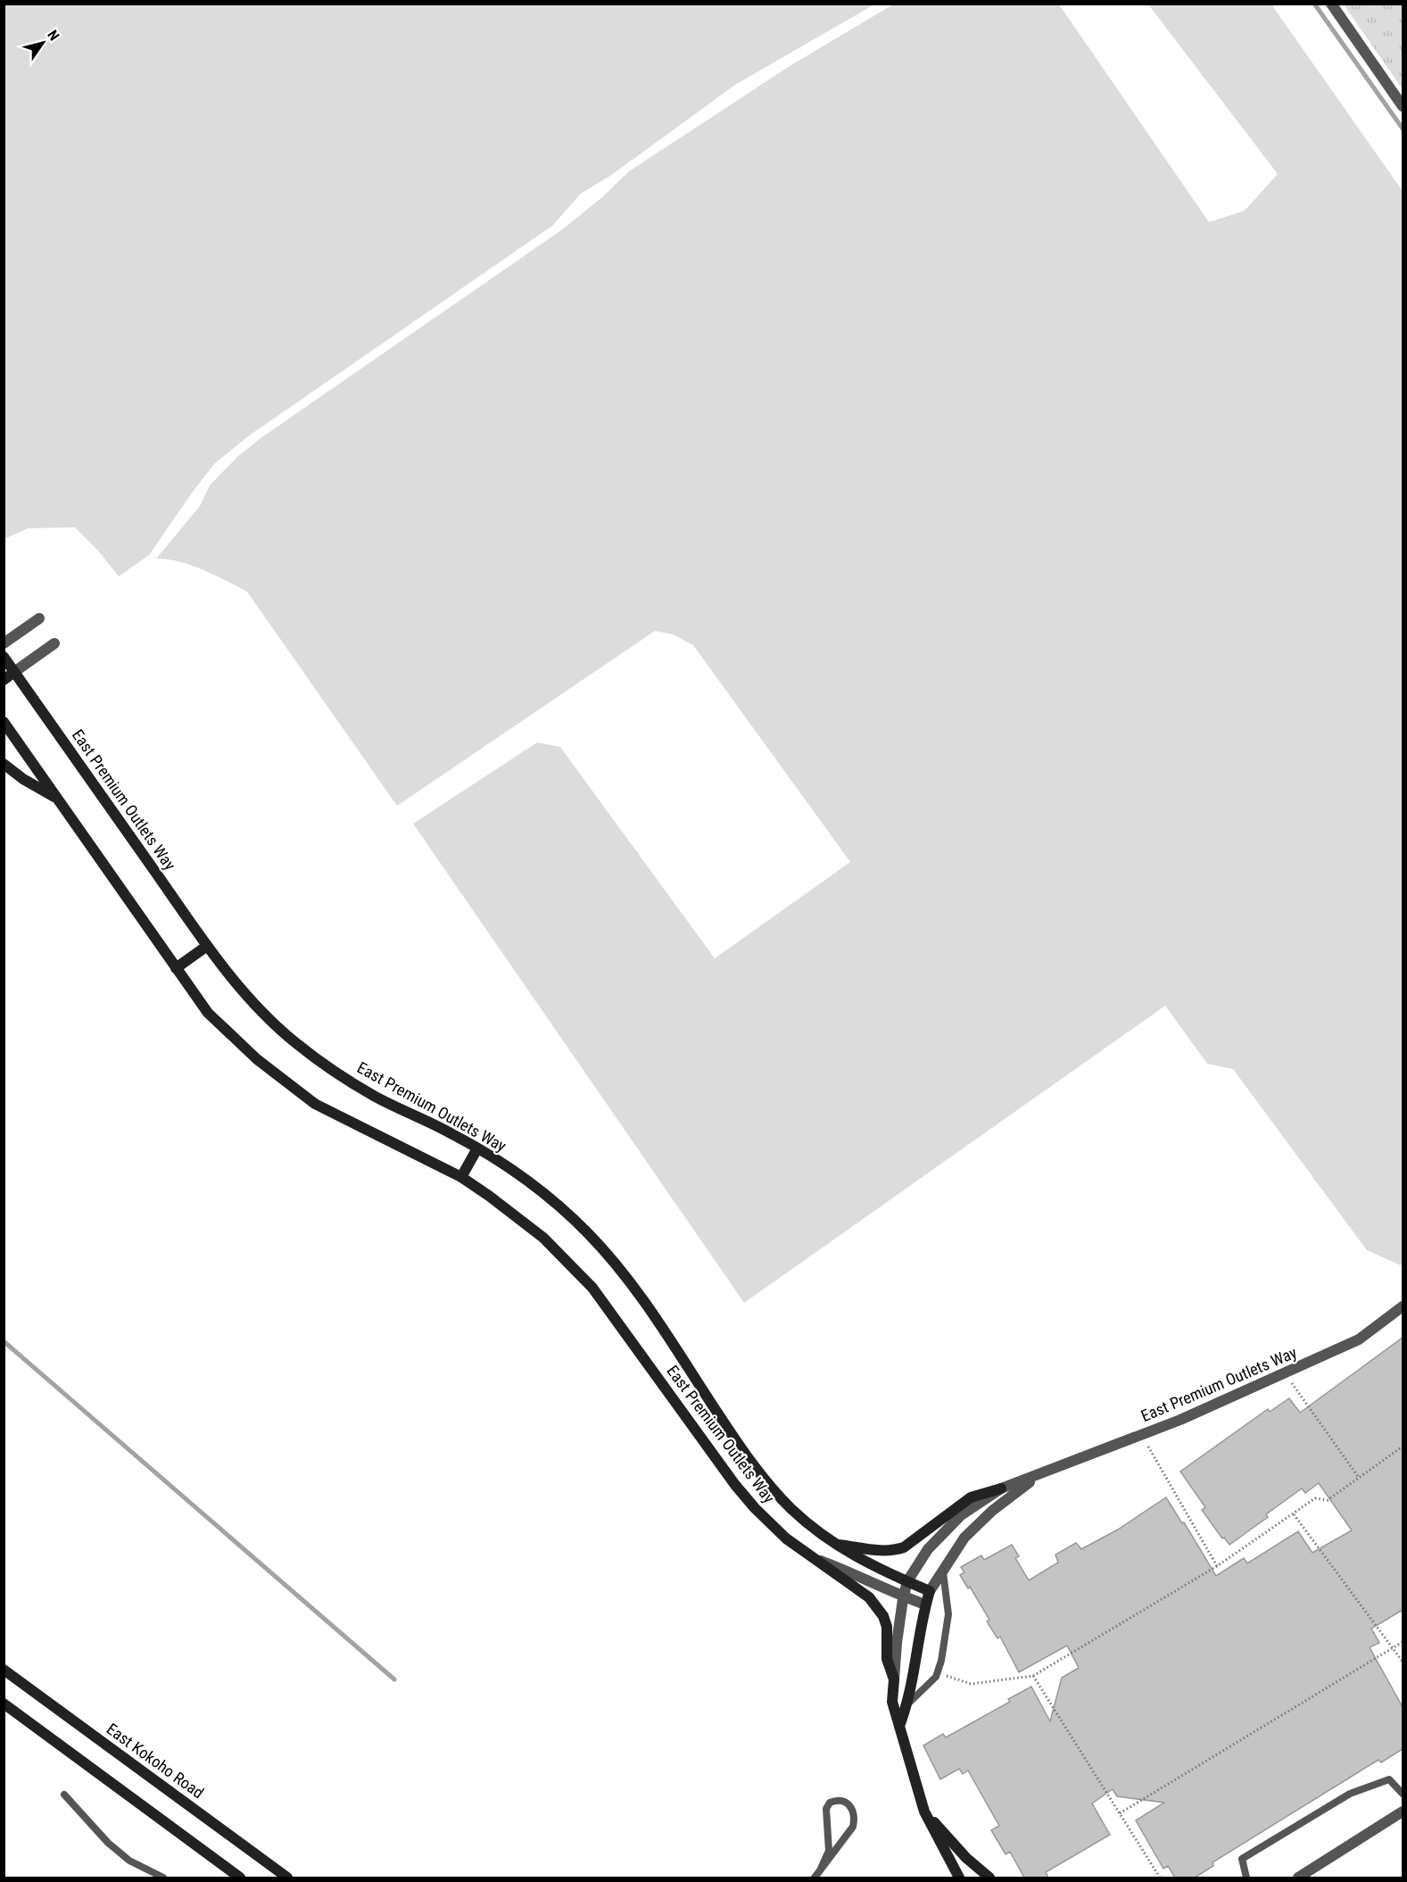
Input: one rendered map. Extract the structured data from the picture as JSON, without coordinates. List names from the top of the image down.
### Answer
{
  "streets": {
    "street": ["East Premium Outlets Way", "East Kokoho Road"]
  },
  "north": "top right"
}
